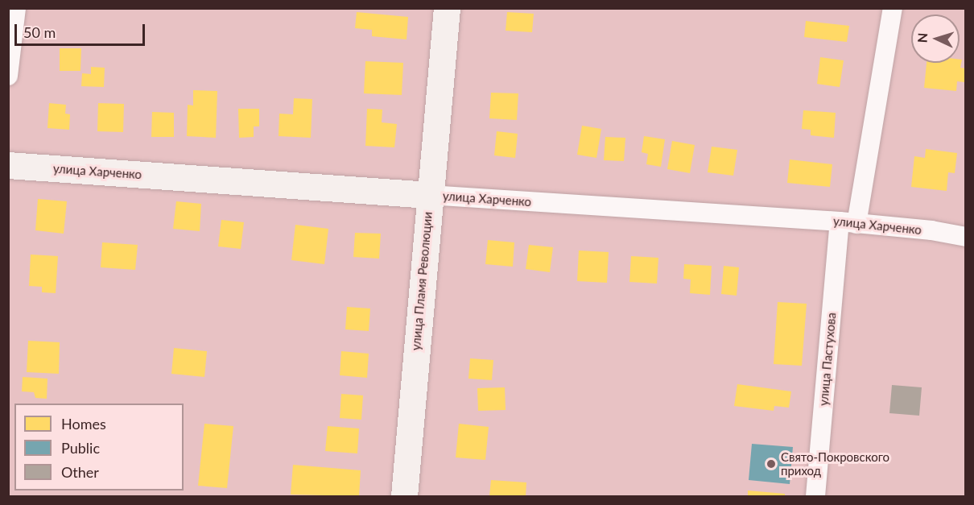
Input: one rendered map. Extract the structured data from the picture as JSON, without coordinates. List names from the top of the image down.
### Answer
{
  "streets": {
    "street": ["улица Харченко", "улица Пламя Революции", "улица Пастухова"]
  },
  "crossings": [
    ["улица Харченко", "улица Пламя Революции"],
    ["улица Харченко", "улица Пастухова"]
  ],
  "places": ["Свято-Покровского приход"],
  "legend": ["Homes", "Public", "Other"],
  "scale_bar": "50 m",
  "north": "left"
}
